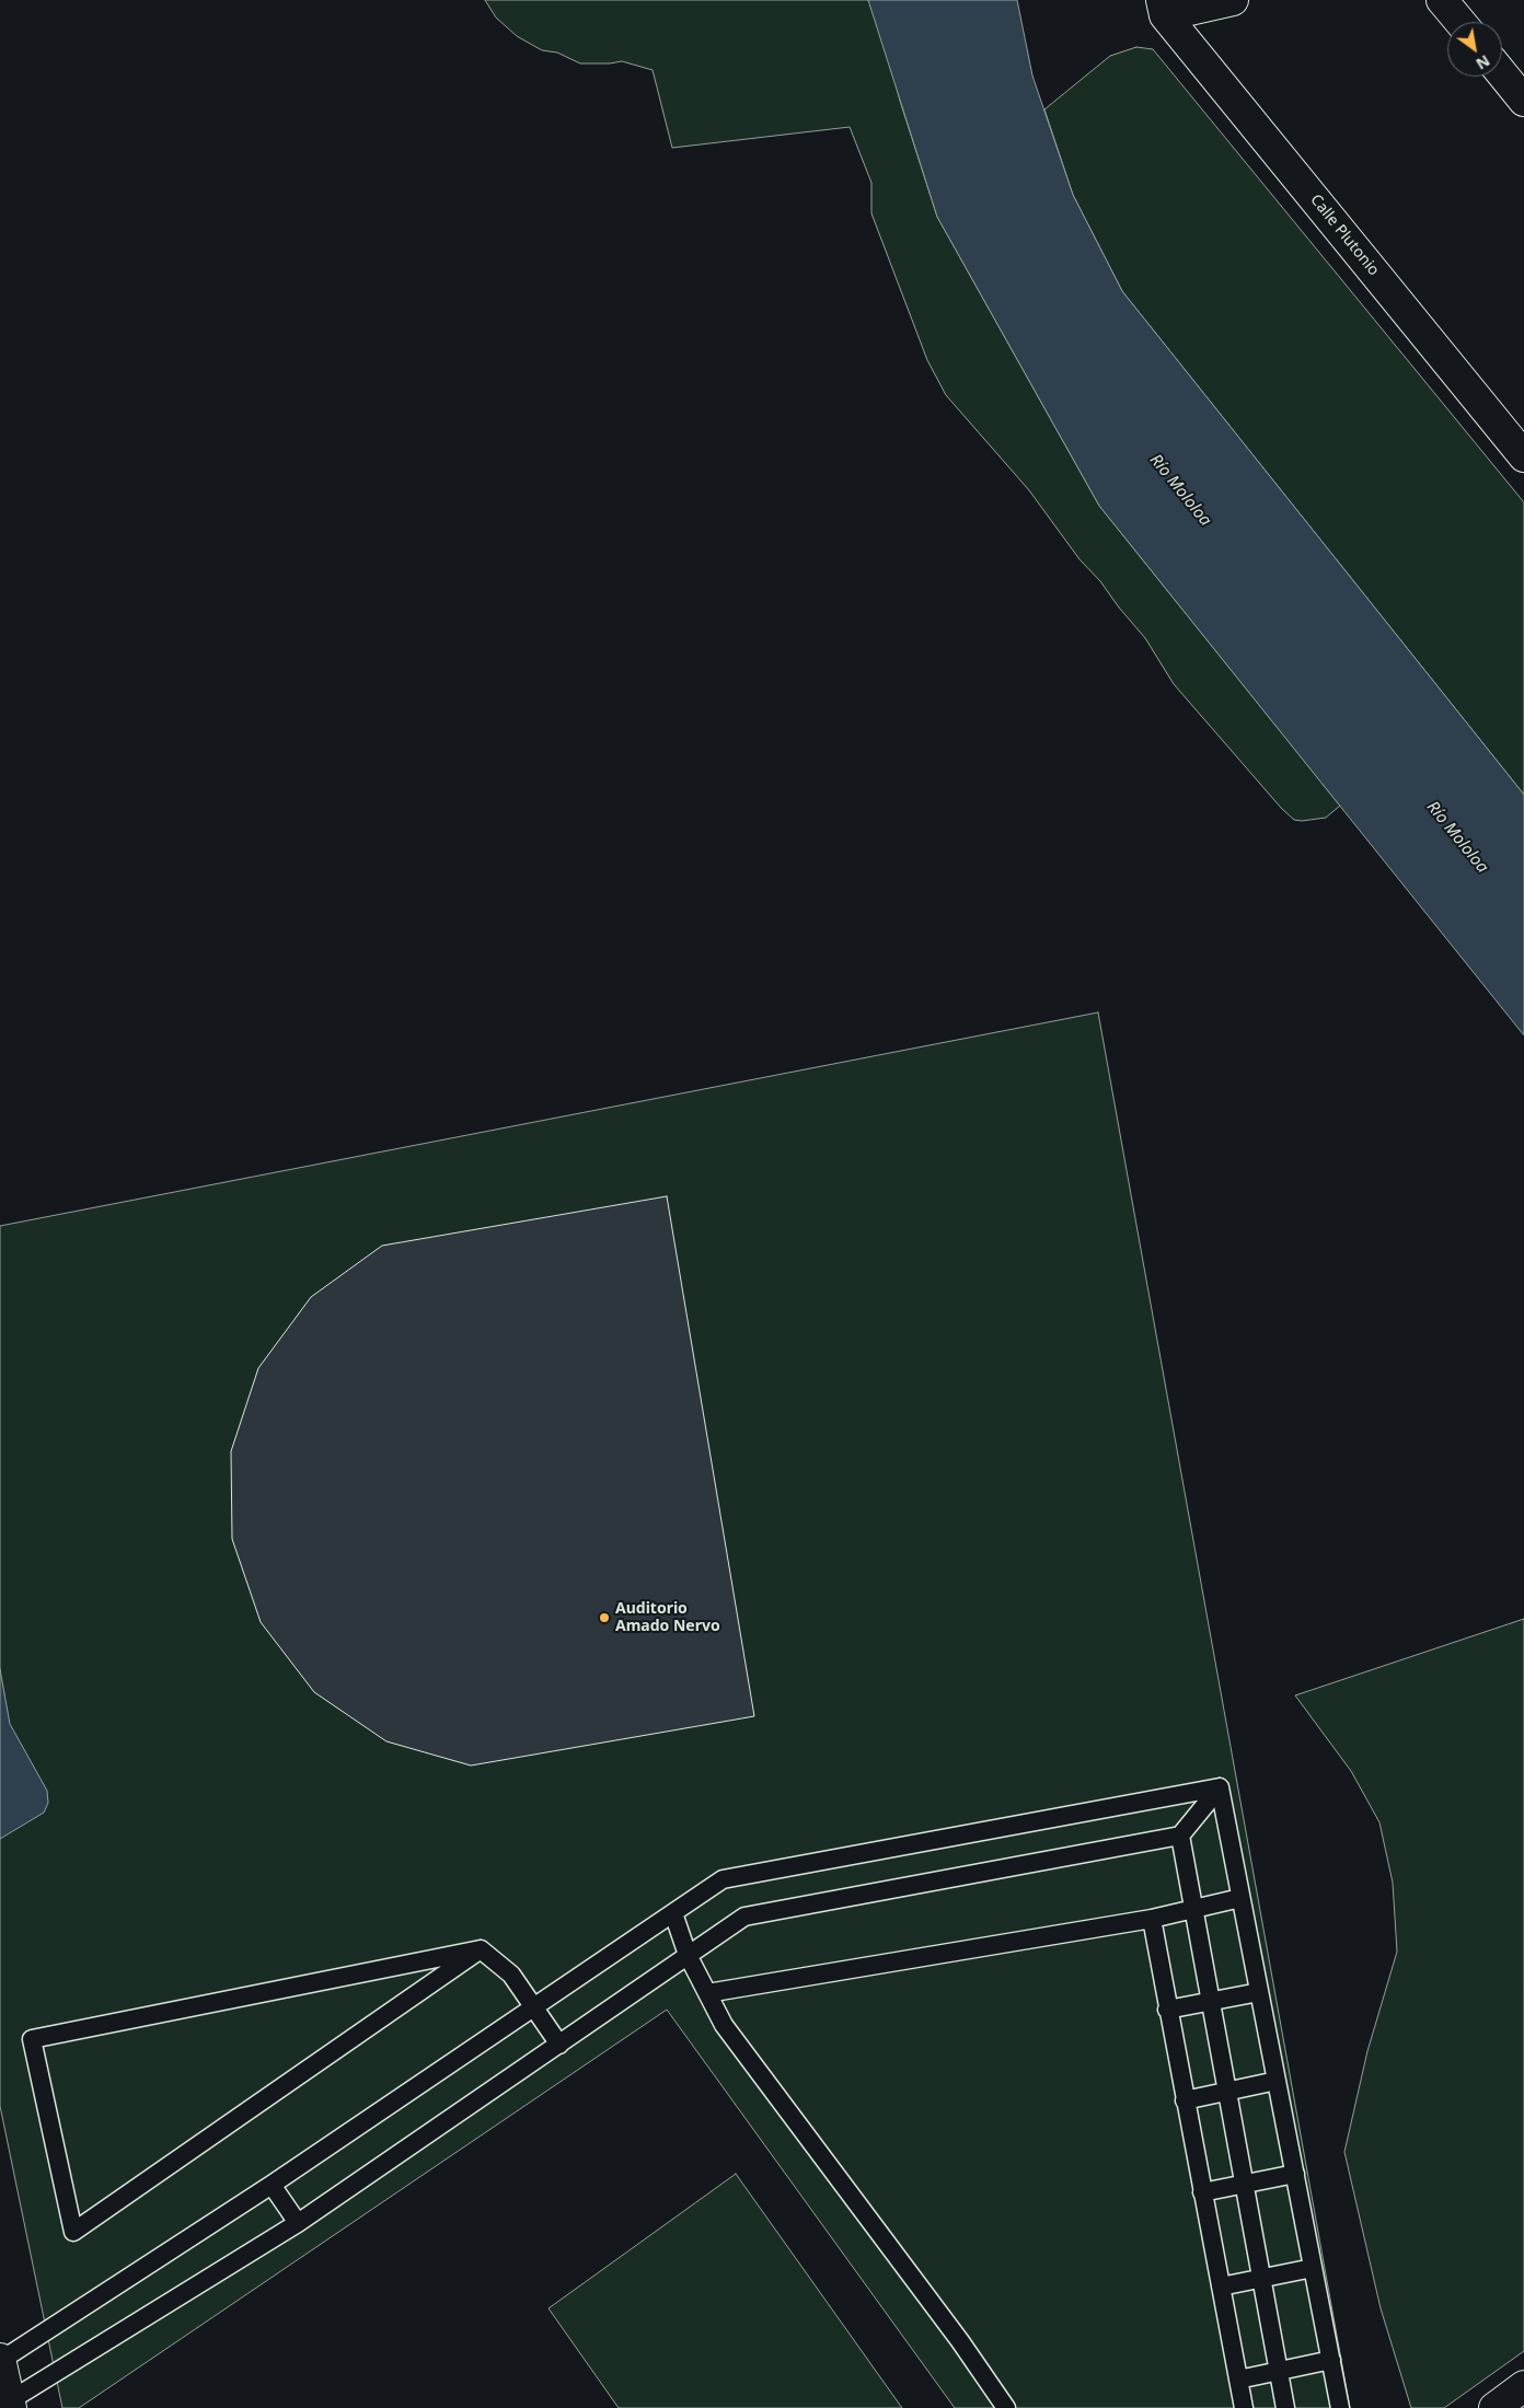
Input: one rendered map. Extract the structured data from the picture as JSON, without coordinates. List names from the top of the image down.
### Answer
{
  "streets": {
    "street": ["Calle Plutonio"]
  },
  "water": ["Río Mololoa"],
  "places": ["Auditorio Amado Nervo"],
  "north": "bottom right"
}
